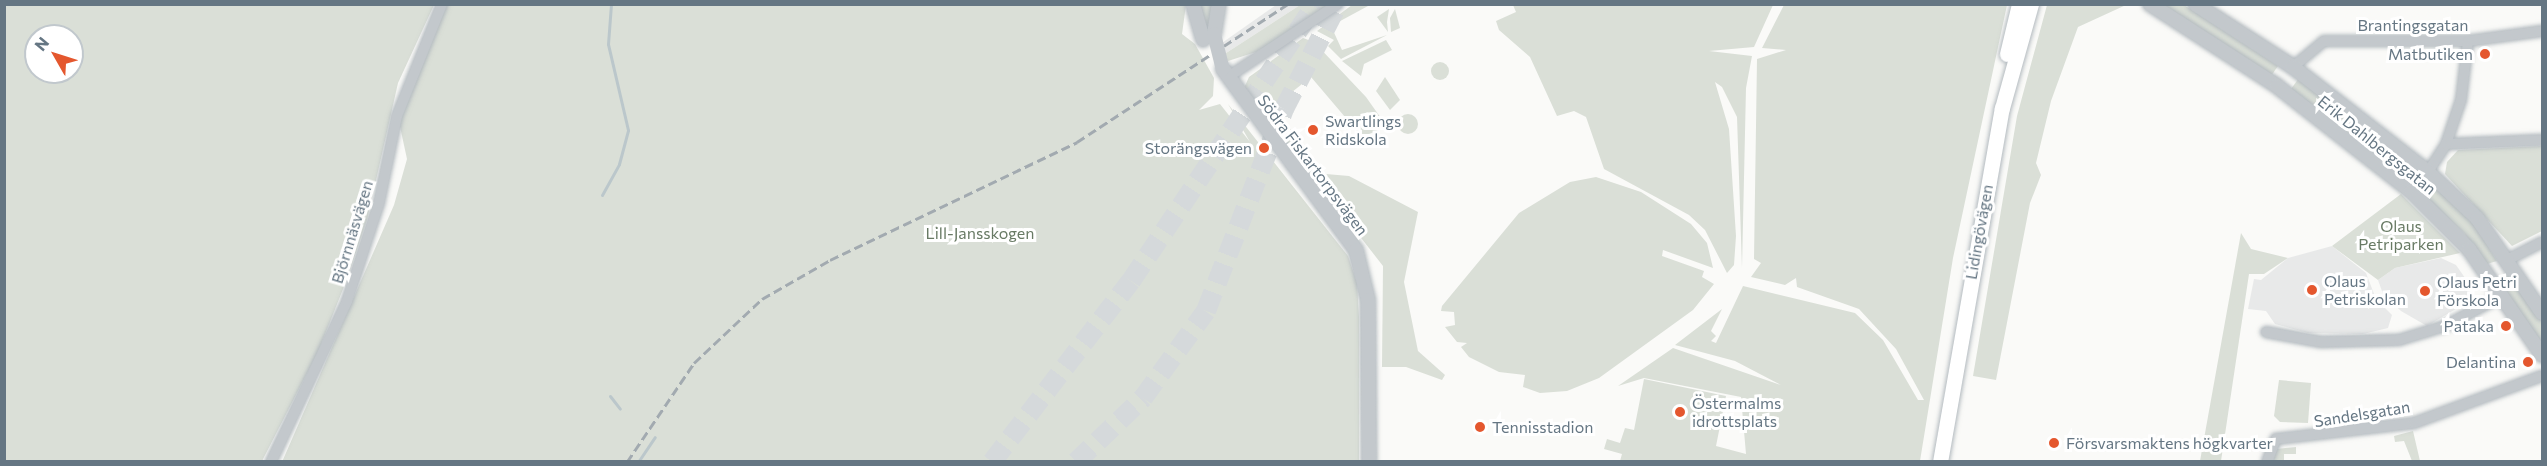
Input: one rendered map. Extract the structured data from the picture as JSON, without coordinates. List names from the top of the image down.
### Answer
{
  "streets": {
    "main road": ["Lidingövägen"],
    "street": [
      "Brantingsgatan",
      "Erik Dahlbergsgatan",
      "Södra Fiskartorpsvägen",
      "Björnnäsvägen",
      "Sandelsgatan"
    ]
  },
  "crossings": [
    ["Brantingsgatan", "Erik Dahlbergsgatan"]
  ],
  "parks": ["Olaus Petriparken", "Lill-Jansskogen"],
  "places": [
    "Matbutiken",
    "Swartlings Ridskola",
    "Storängsvägen",
    "Olaus Petriskolan",
    "Olaus Petri Förskola",
    "Pataka",
    "Delantina",
    "Östermalms idrottsplats",
    "Tennisstadion",
    "Försvarsmaktens högkvarter"
  ],
  "north": "top left"
}
